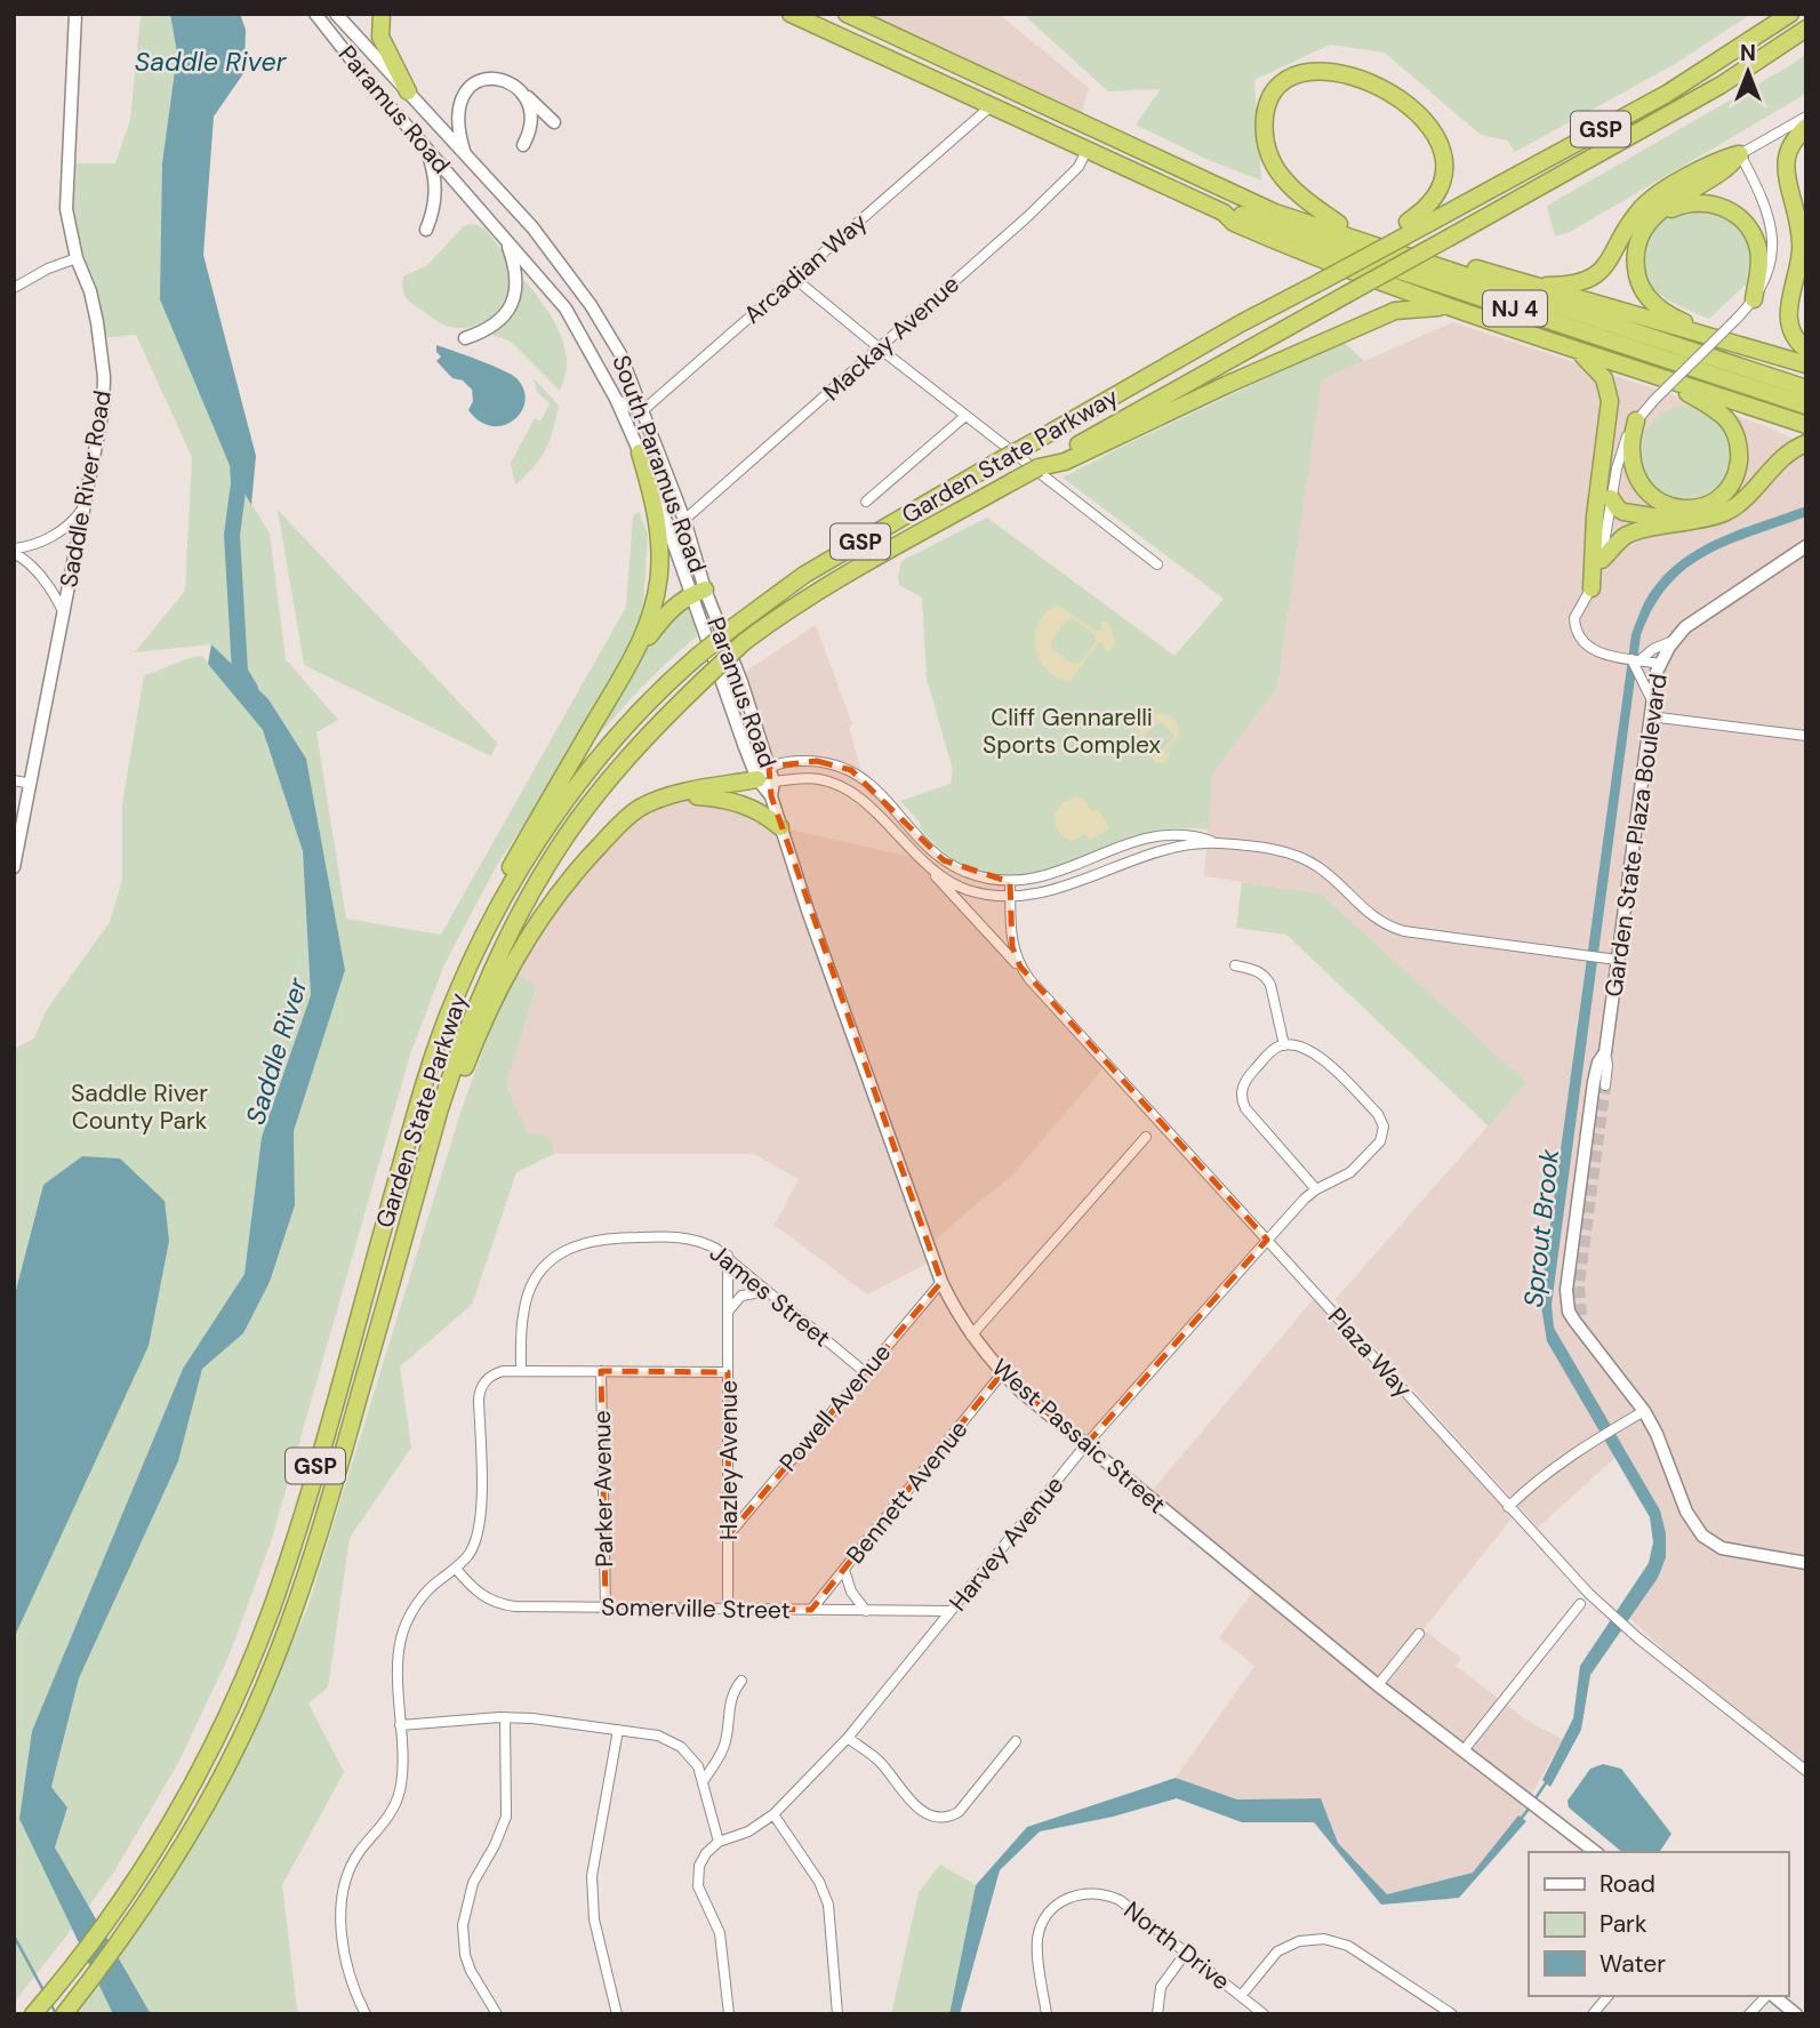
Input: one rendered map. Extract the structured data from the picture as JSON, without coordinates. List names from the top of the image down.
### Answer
{
  "streets": {
    "highway": ["GSP", "NJ 4", "Garden State Parkway"],
    "main road": [
      "Paramus Road",
      "South Paramus Road",
      "Saddle River Road",
      "Garden State Plaza Boulevard",
      "West Passaic Street"
    ],
    "street": [
      "Arcadian Way",
      "Mackay Avenue",
      "James Street",
      "Plaza Way",
      "Powell Avenue",
      "Hazley Avenue",
      "Parker Avenue",
      "Bennett Avenue",
      "Harvey Avenue",
      "Somerville Street",
      "North Drive"
    ]
  },
  "crossings": [
    ["Paramus Road", "South Paramus Road"],
    ["Paramus Road", "West Passaic Street"],
    ["GSP", "Garden State Parkway"],
    ["Arcadian Way", "NJ 4"],
    ["Arcadian Way", "South Paramus Road"],
    ["NJ 4", "Mackay Avenue"],
    ["Mackay Avenue", "South Paramus Road"],
    ["James Street", "Powell Avenue"],
    ["James Street", "Hazley Avenue"],
    ["Plaza Way", "Harvey Avenue"],
    ["Powell Avenue", "West Passaic Street"],
    ["Powell Avenue", "Hazley Avenue"],
    ["West Passaic Street", "Bennett Avenue"],
    ["West Passaic Street", "Harvey Avenue"],
    ["Hazley Avenue", "Somerville Street"],
    ["Parker Avenue", "Somerville Street"],
    ["Bennett Avenue", "Somerville Street"],
    ["Harvey Avenue", "Somerville Street"]
  ],
  "water": ["Saddle River", "Sprout Brook"],
  "parks": ["Cliff Gennarelli Sports Complex", "Saddle River County Park"],
  "legend": ["Road", "Park", "Water"],
  "north": "top"
}
